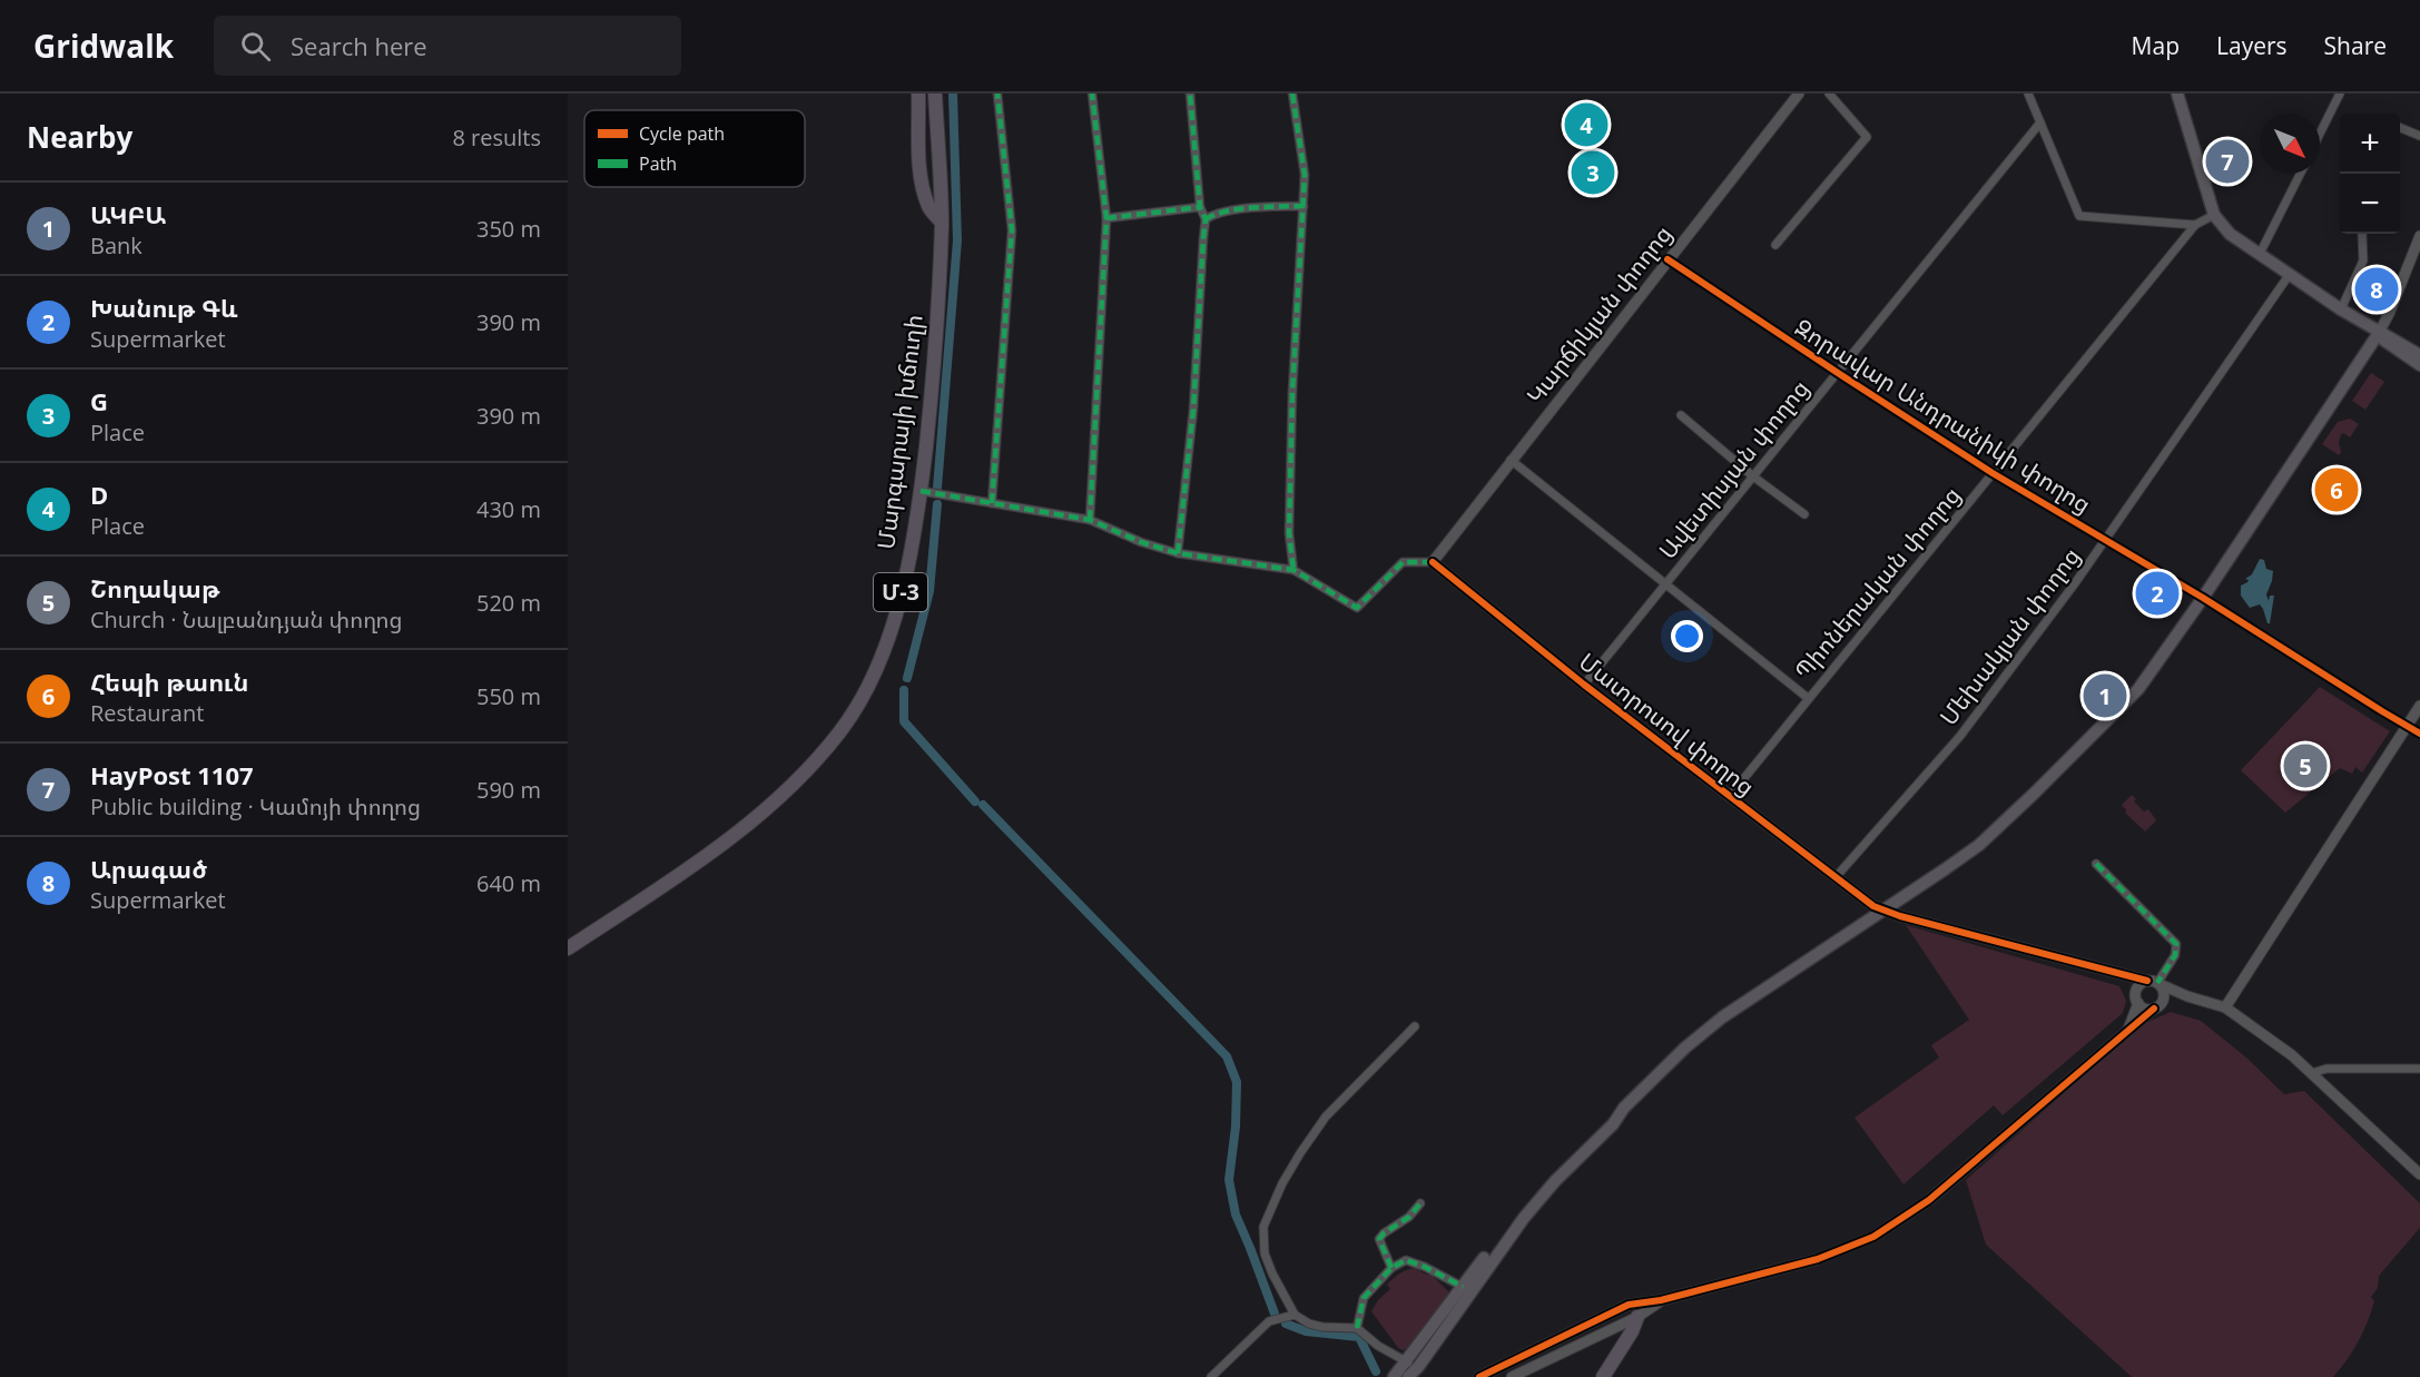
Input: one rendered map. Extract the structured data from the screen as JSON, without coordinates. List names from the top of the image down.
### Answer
{
  "streets": {
    "highway": ["Մարգարայի խճուղի", "Մ-3"],
    "street": [
      "Կարճիկյան փողոց",
      "Զորավար Անդրանիկի փողոց",
      "Ավետիսյան փողոց",
      "Պիոներական փողոց",
      "Մեխակյան փողոց",
      "Մատրոսով փողոց"
    ]
  },
  "crossings": [
    ["Կարճիկյան փողոց", "Զորավար Անդրանիկի փողոց"],
    ["Կարճիկյան փողոց", "Մատրոսով փողոց"],
    ["Զորավար Անդրանիկի փողոց", "Ավետիսյան փողոց"],
    ["Զորավար Անդրանիկի փողոց", "Պիոներական փողոց"],
    ["Զորավար Անդրանիկի փողոց", "Մեխակյան փողոց"],
    ["Ավետիսյան փողոց", "Մատրոսով փողոց"],
    ["Պիոներական փողոց", "Մատրոսով փողոց"],
    ["Մեխակյան փողոց", "Մատրոսով փողոց"]
  ],
  "legend": ["Cycle path", "Path"],
  "north": "bottom right",
  "page": {
    "header": "Gridwalk",
    "search": "Search here",
    "nav": ["Map", "Layers", "Share"],
    "heading": ["Nearby", "8 results"],
    "pins": [
      "4",
      "7",
      "3",
      "8",
      "6",
      "2",
      "1",
      "5"
    ],
    "map_buttons": ["+", "−"],
    "list": [
      {
        "mark": "1",
        "name": "ԱԿԲԱ",
        "note": "Bank",
        "value": "350 m"
      },
      {
        "mark": "2",
        "name": "Խանութ Գև",
        "note": "Supermarket",
        "value": "390 m"
      },
      {
        "mark": "3",
        "name": "G",
        "note": "Place",
        "value": "390 m"
      },
      {
        "mark": "4",
        "name": "D",
        "note": "Place",
        "value": "430 m"
      },
      {
        "mark": "5",
        "name": "Շողակաթ",
        "note": "Church · Նալբանդյան փողոց",
        "value": "520 m"
      },
      {
        "mark": "6",
        "name": "Հեպի թաուն",
        "note": "Restaurant",
        "value": "550 m"
      },
      {
        "mark": "7",
        "name": "HayPost 1107",
        "note": "Public building · Կամոյի փողոց",
        "value": "590 m"
      },
      {
        "mark": "8",
        "name": "Արագած",
        "note": "Supermarket",
        "value": "640 m"
      }
    ]
  }
}
